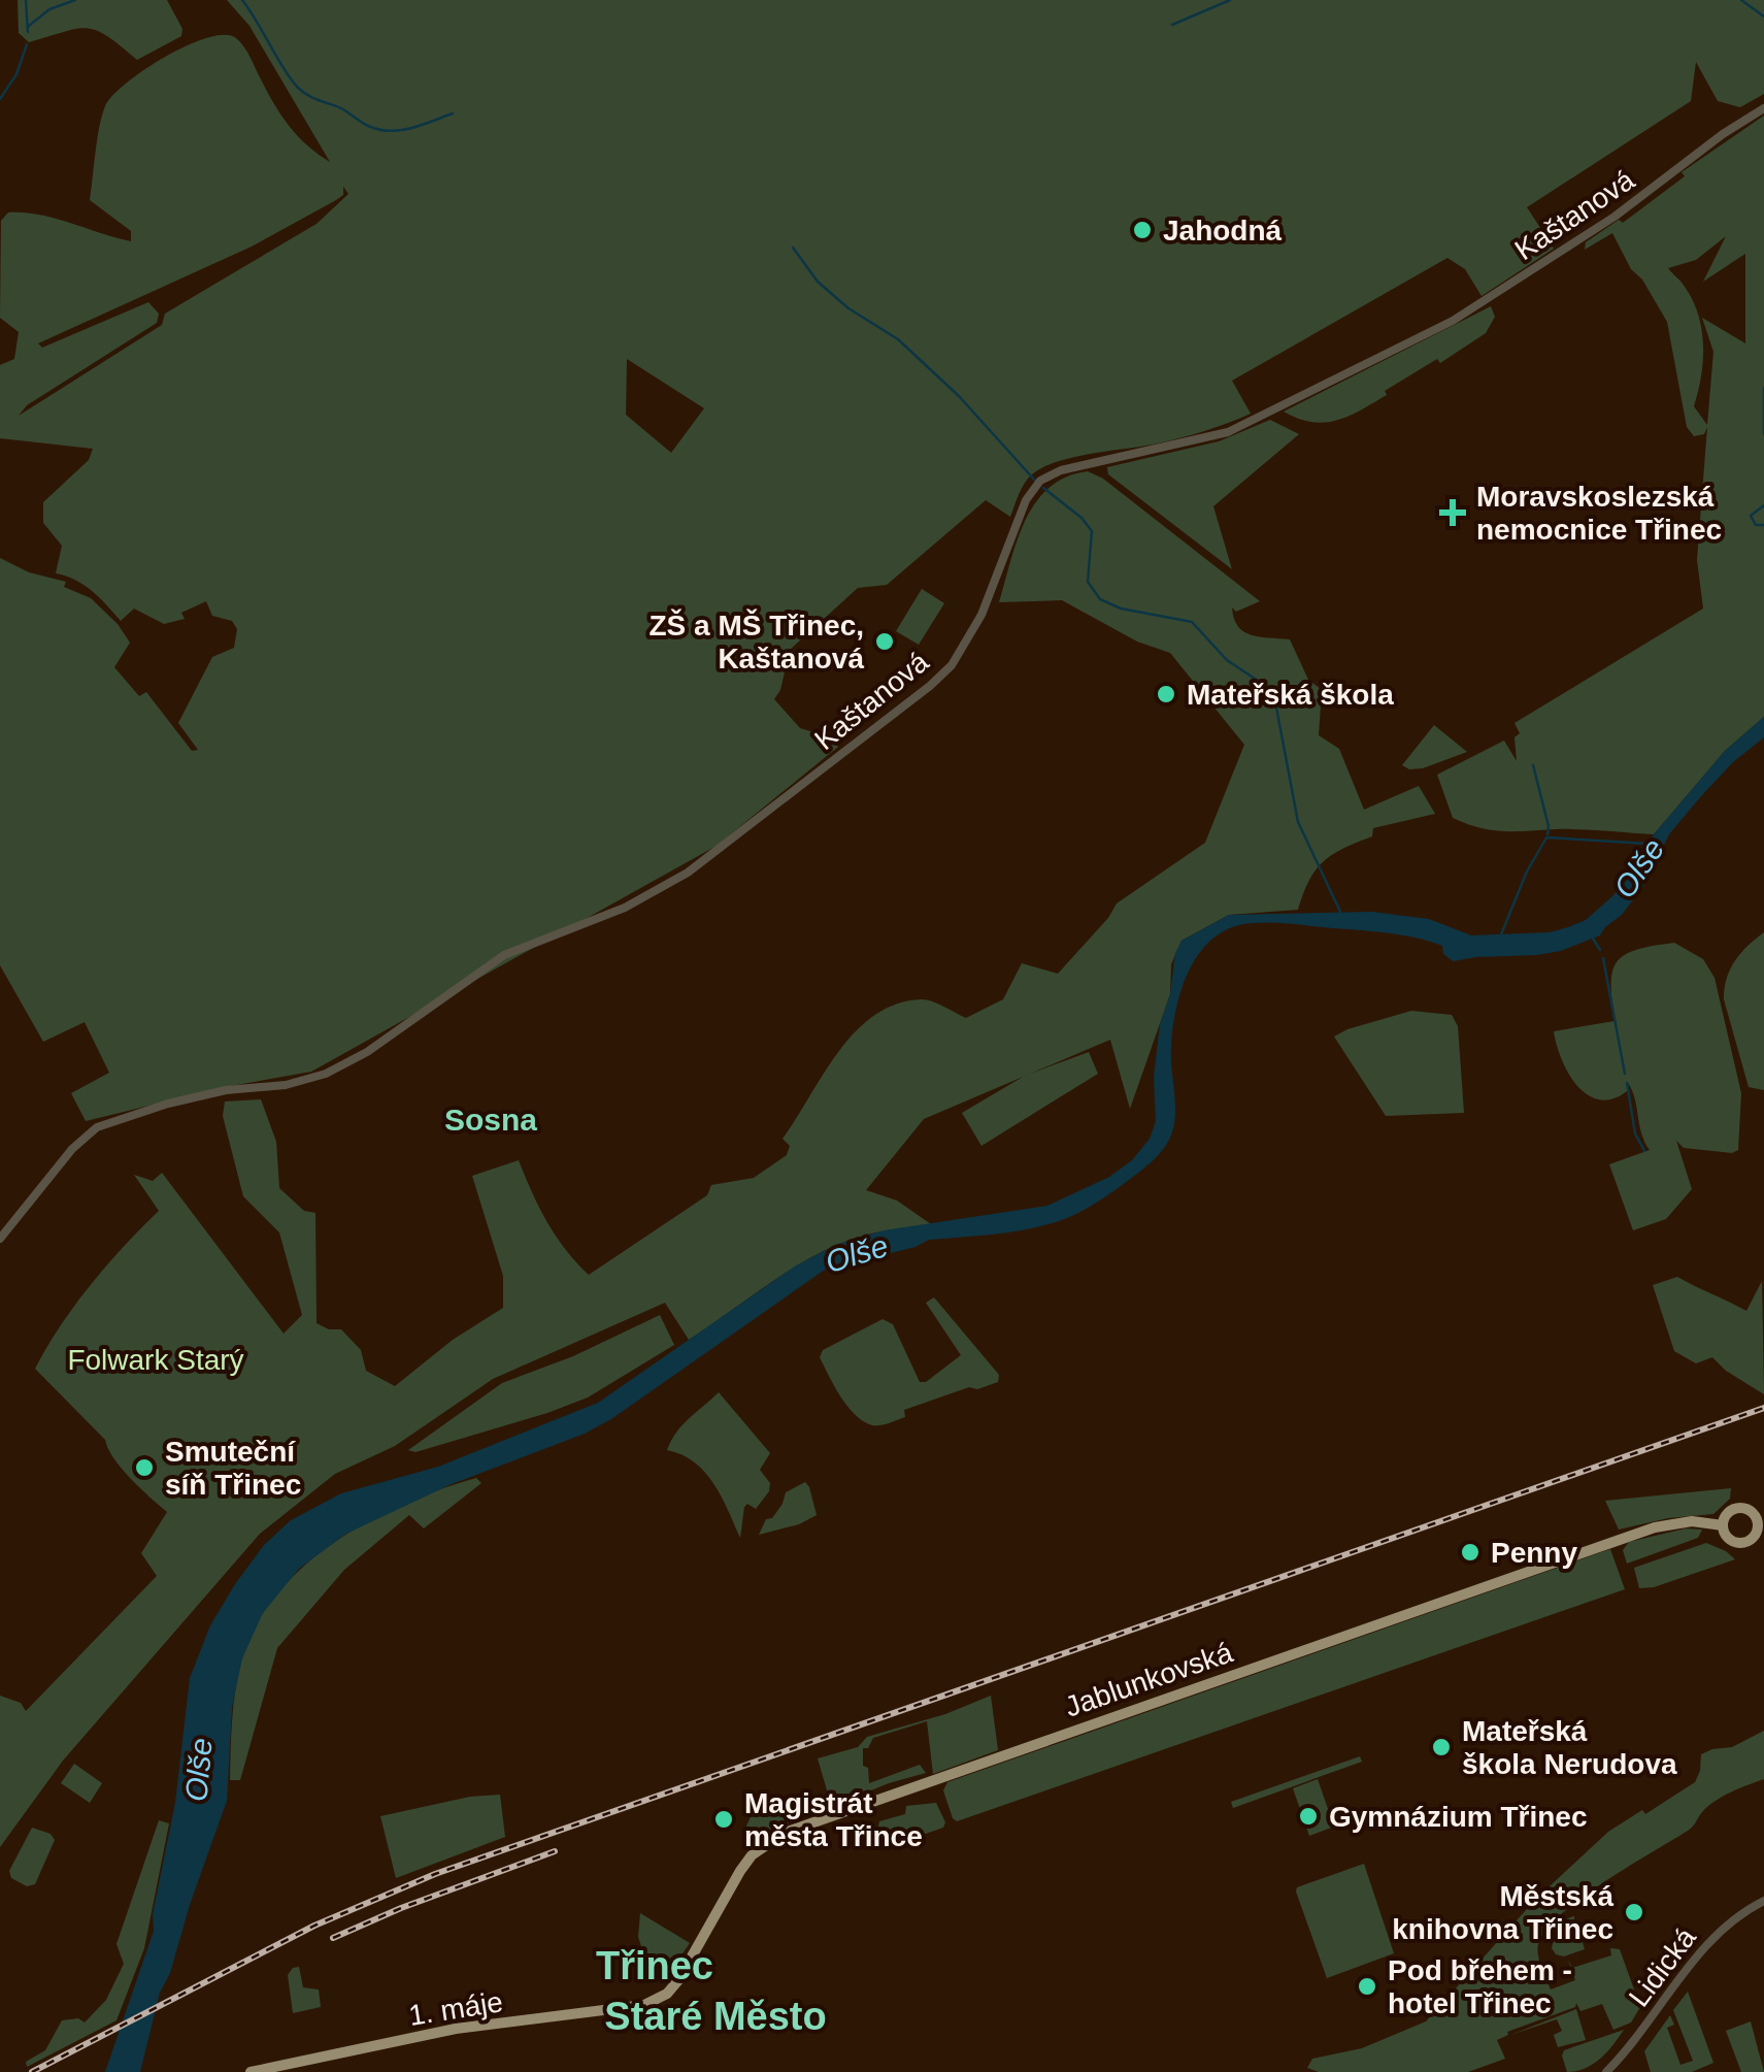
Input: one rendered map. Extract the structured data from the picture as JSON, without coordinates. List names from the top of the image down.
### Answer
{
  "streets": {
    "main road": ["Jablunkovská", "1. máje"],
    "street": ["Kaštanová", "Lidická"]
  },
  "crossings": [
    ["Jablunkovská", "1. máje"]
  ],
  "districts": ["Sosna", "Třinec", "Staré Město"],
  "water": ["Olše"],
  "parks": ["Folwark Starý"],
  "places": {
    "other": [
      "Jahodná",
      "ZŠ a MŠ Třinec, Kaštanová",
      "Mateřská škola",
      "Smuteční síň Třinec",
      "Penny",
      "Mateřská škola Nerudova",
      "Gymnázium Třinec",
      "Magistrát města Třince",
      "Městská knihovna Třinec",
      "Pod břehem - hotel Třinec"
    ],
    "health": ["Moravskoslezská nemocnice Třinec"]
  }
}
